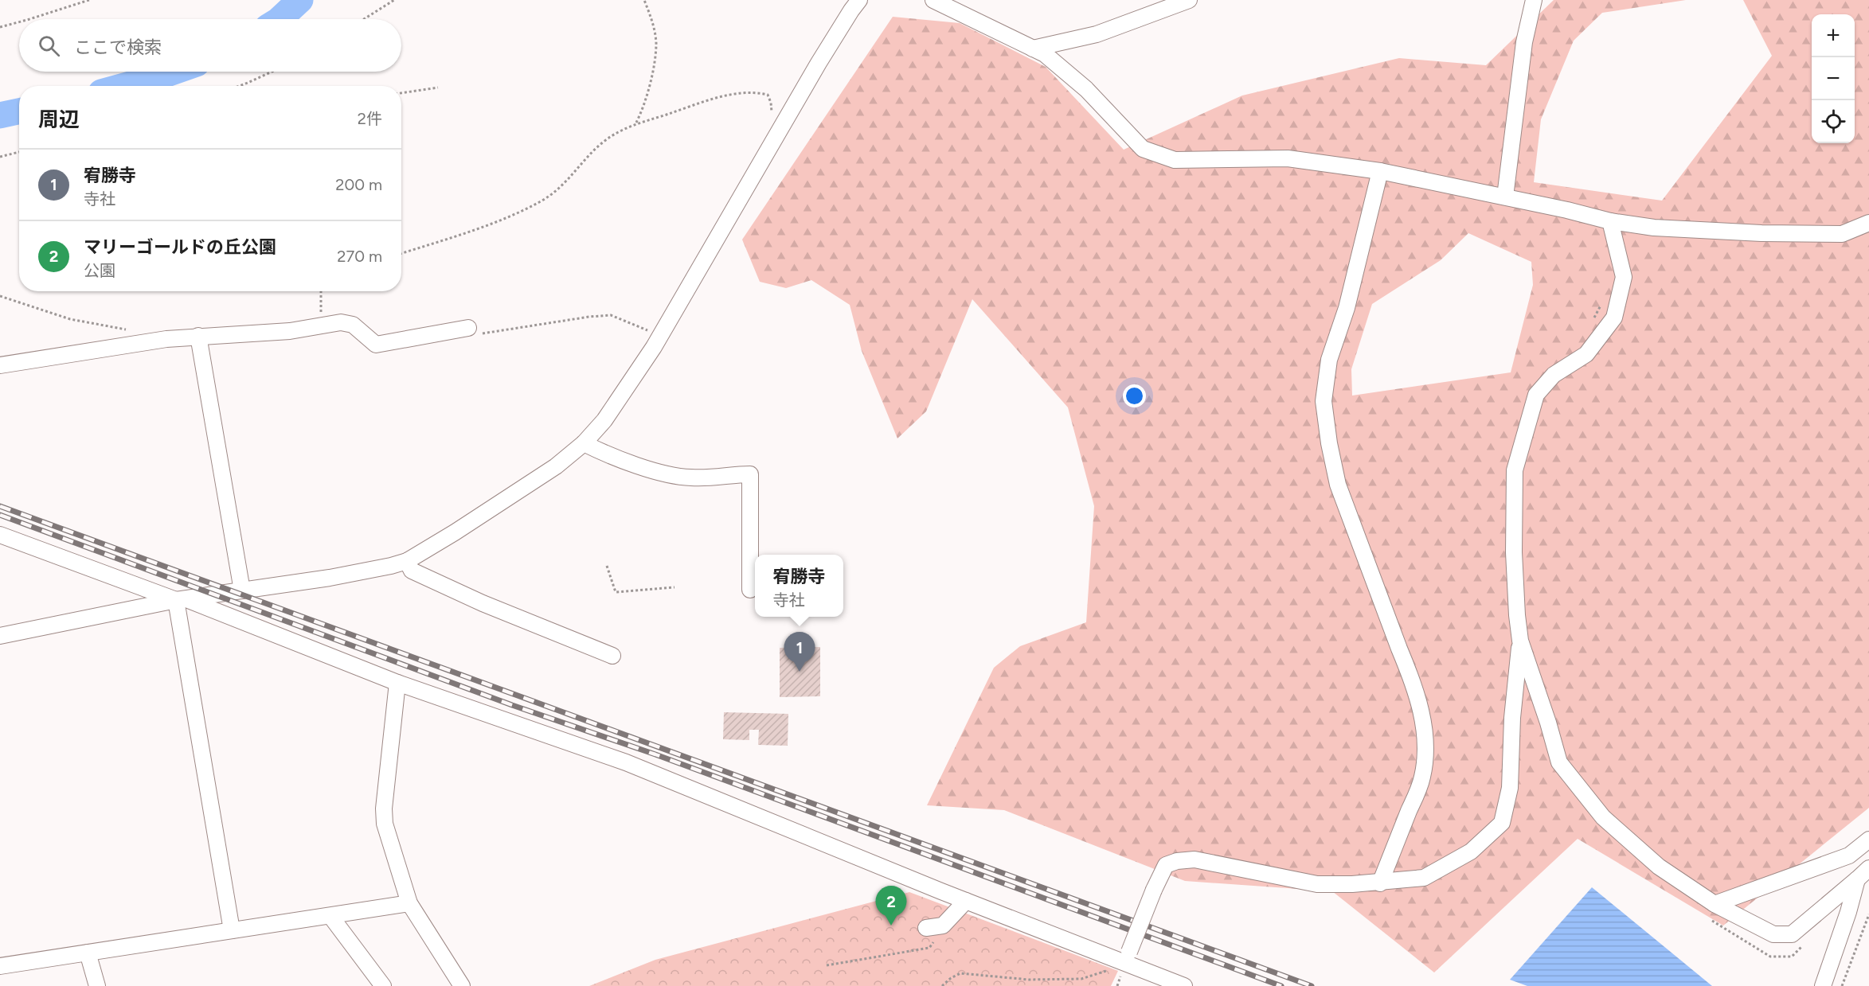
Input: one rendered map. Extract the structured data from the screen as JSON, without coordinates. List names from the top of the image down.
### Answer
{
  "page": {
    "map_buttons": ["+", "−"],
    "search": "ここで検索",
    "heading": ["周辺", "2件"],
    "list": [
      {
        "mark": "1",
        "name": "宥勝寺",
        "note": "寺社",
        "value": "200 m"
      },
      {
        "mark": "2",
        "name": "マリーゴールドの丘公園",
        "note": "公園",
        "value": "270 m"
      }
    ],
    "popup": ["宥勝寺", "寺社"],
    "pins": ["1", "2"]
  }
}
